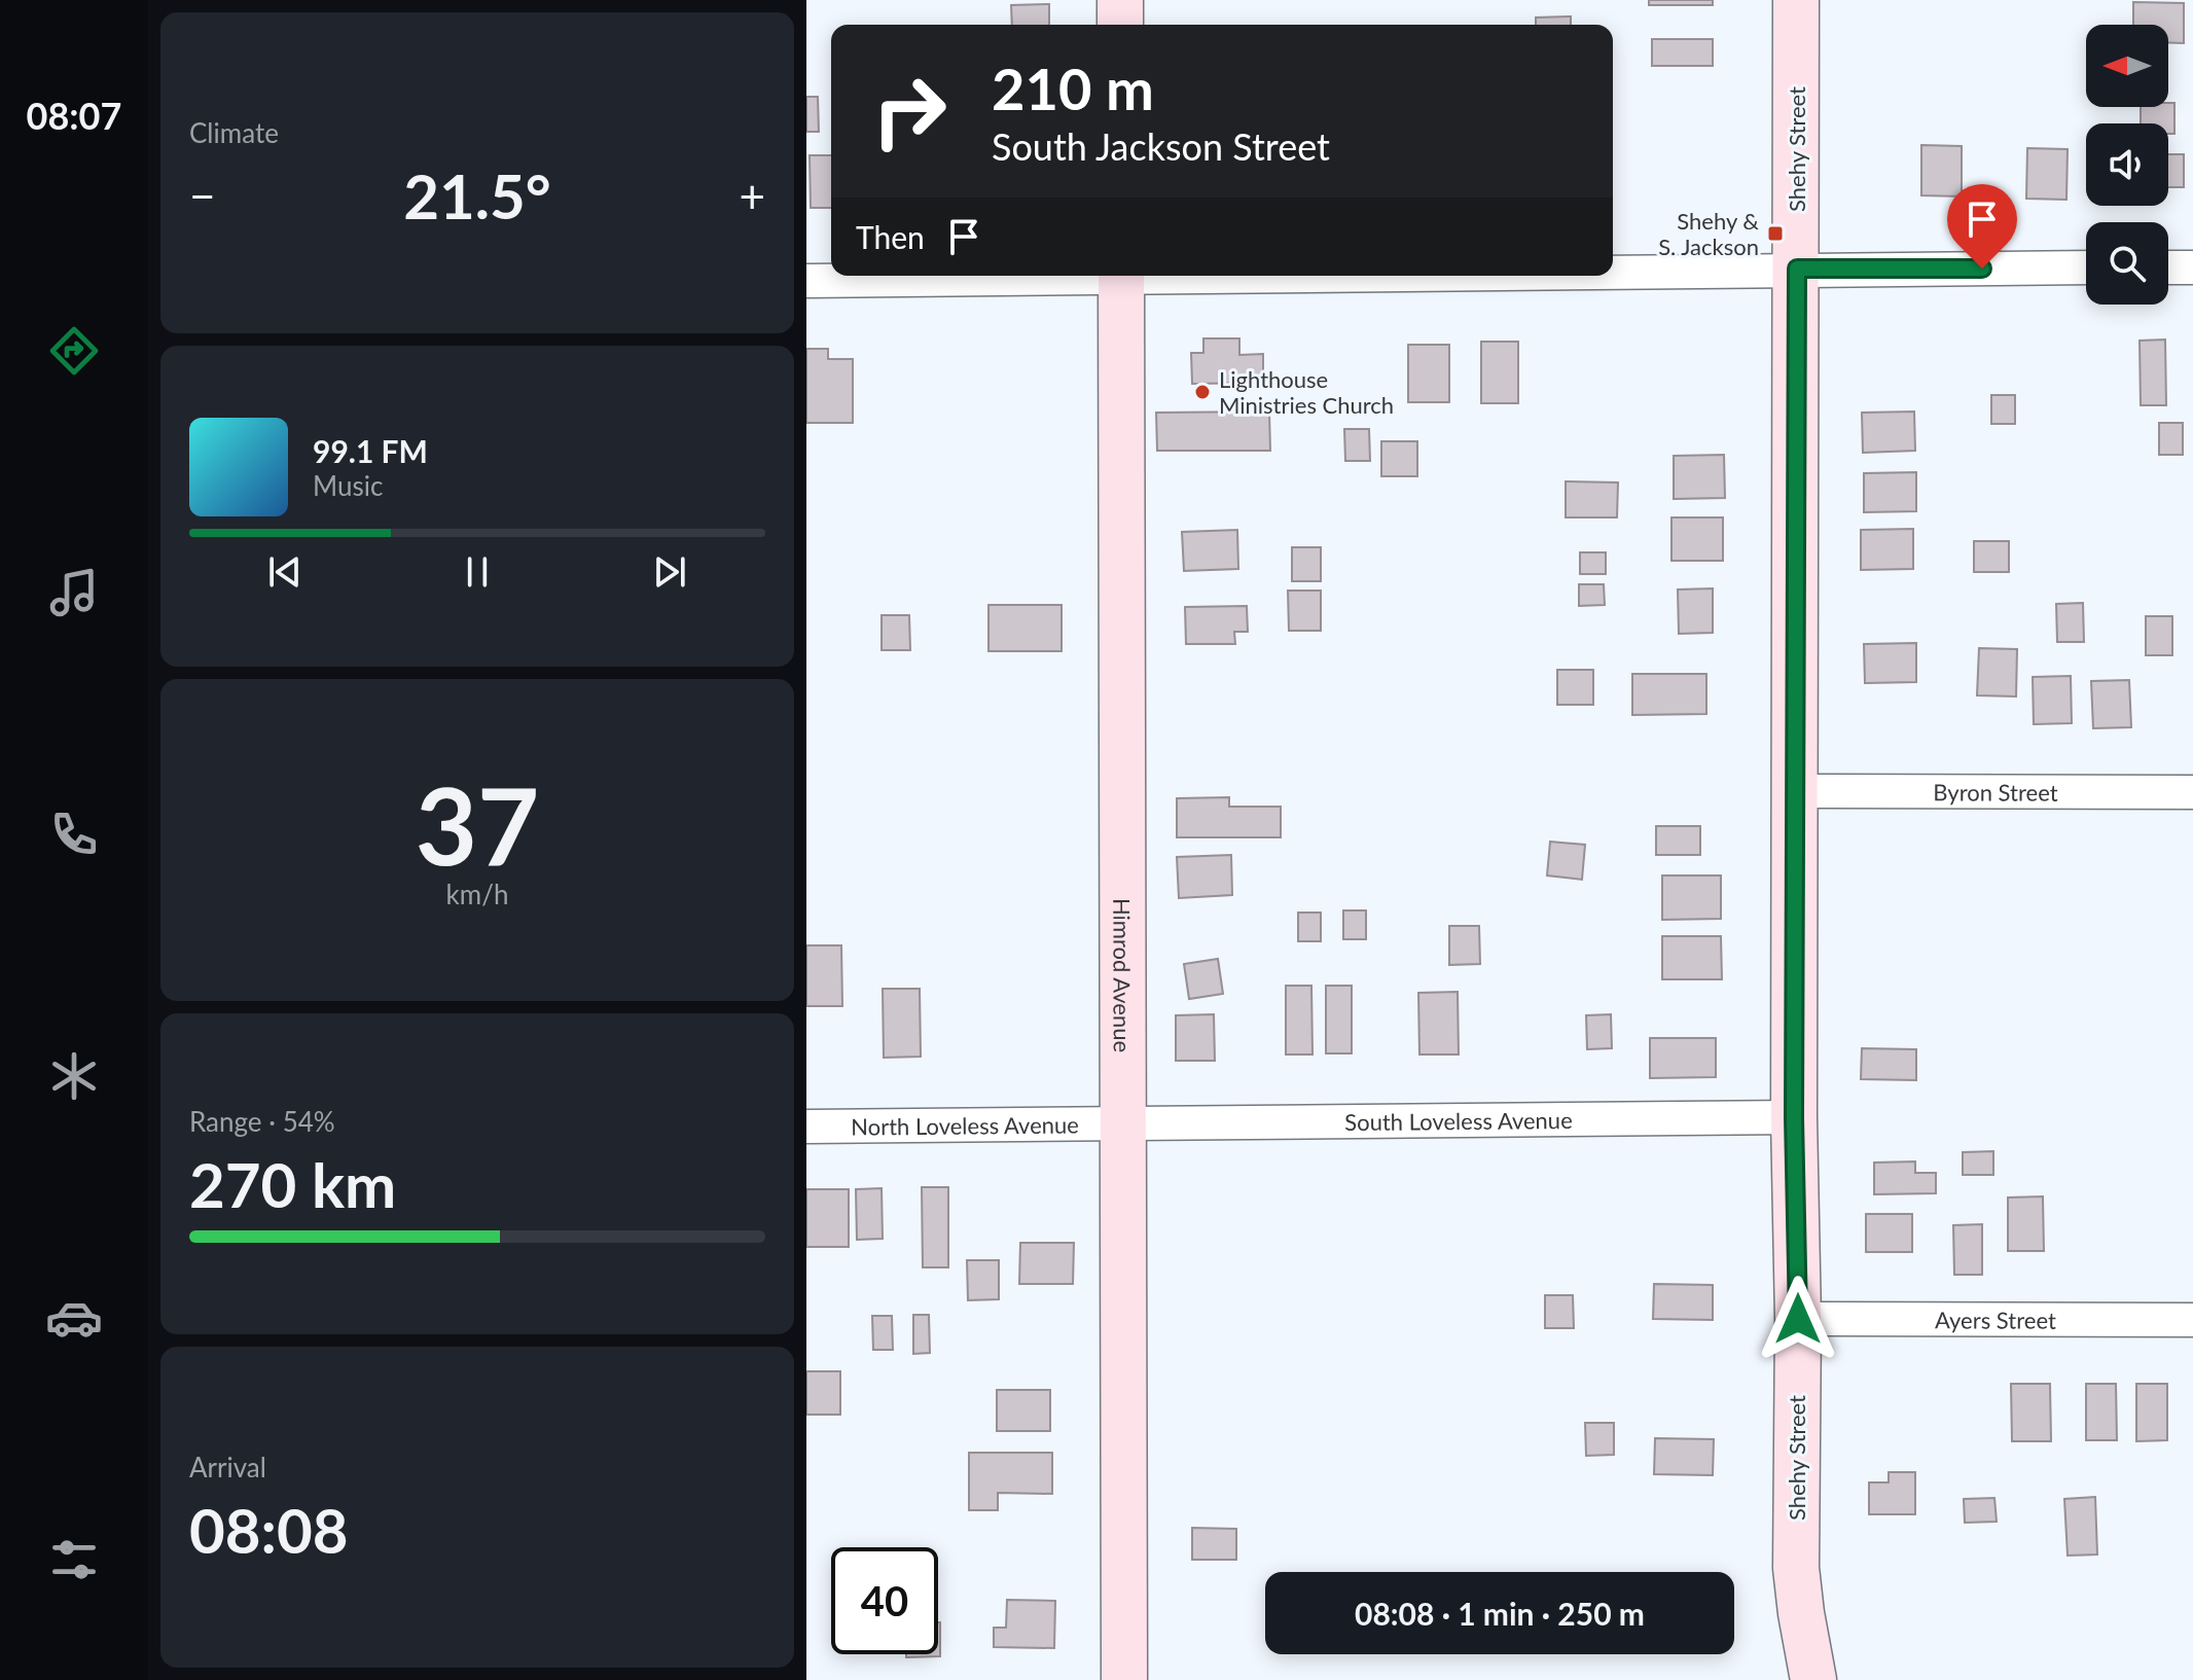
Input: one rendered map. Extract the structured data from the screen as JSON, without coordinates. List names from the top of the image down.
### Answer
{
  "streets": {
    "street": [
      "Shehy Street",
      "Byron Street",
      "Himrod Avenue",
      "South Loveless Avenue",
      "North Loveless Avenue",
      "Ayers Street"
    ]
  },
  "crossings": [
    ["Shehy Street", "Byron Street"],
    ["Shehy Street", "South Loveless Avenue"],
    ["Shehy Street", "Ayers Street"],
    ["Himrod Avenue", "South Loveless Avenue"],
    ["Himrod Avenue", "North Loveless Avenue"],
    ["South Loveless Avenue", "North Loveless Avenue"]
  ],
  "places": {
    "transit": ["Shehy & S. Jackson"],
    "other": ["Lighthouse Ministries Church"]
  },
  "north": "left",
  "page": {
    "tabs": "08:07",
    "tile": [
      "Climate",
      ["37", "km/h"],
      ["Range · 54%", "270 km"],
      ["Arrival", "08:08"]
    ],
    "turn": ["210 m", "South Jackson Street"],
    "heat": ["−", "21.5°", "+"],
    "then": "Then",
    "song": ["99.1 FM", "Music"],
    "limit": "40",
    "trip": "08:08 · 1 min · 250 m"
  }
}
